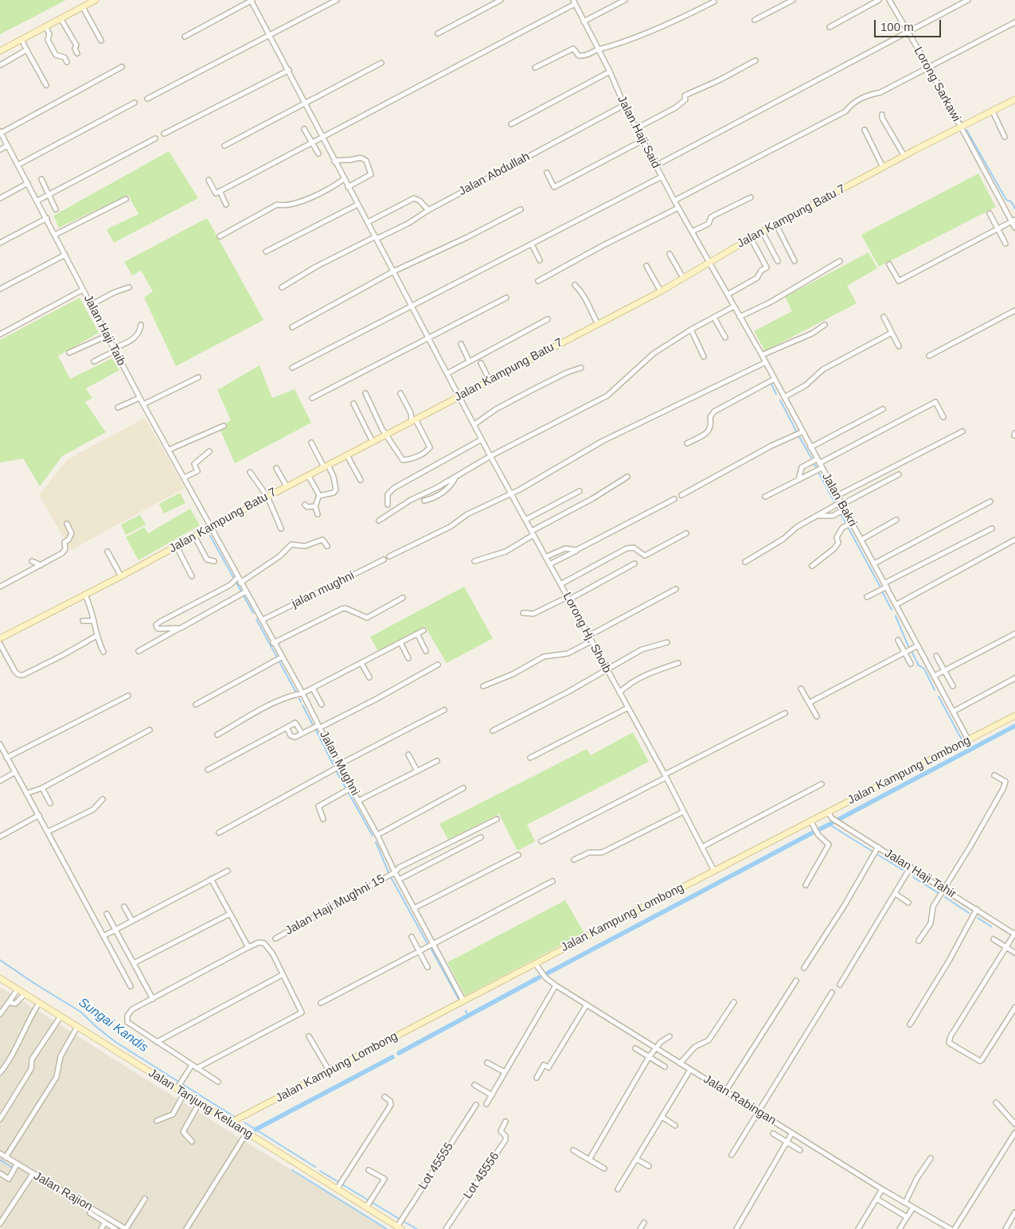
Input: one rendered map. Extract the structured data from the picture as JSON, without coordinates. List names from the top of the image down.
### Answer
{
  "streets": {
    "street": [
      "Lorong Sarkawi",
      "Jalan Haji Said",
      "Jalan Abdullah",
      "Jalan Kampung Batu 7",
      "Jalan Haji Taib",
      "Jalan Bakri",
      "jalan mughni",
      "Lorong Hj. Shoib",
      "Jalan Mughni",
      "Jalan Kampung Lombong",
      "Jalan Haji Tahir",
      "Jalan Haji Mughni 15",
      "Jalan Rabingan",
      "Jalan Tanjung Keluang",
      "Lot 45555",
      "Lot 45556",
      "Jalan Rajion"
    ]
  },
  "crossings": [
    ["Lorong Sarkawi", "Jalan Kampung Batu 7"],
    ["Jalan Haji Said", "Jalan Abdullah"],
    ["Jalan Haji Said", "Jalan Kampung Batu 7"],
    ["Jalan Haji Said", "Jalan Bakri"],
    ["Jalan Kampung Batu 7", "Jalan Haji Taib"],
    ["Jalan Kampung Batu 7", "Jalan Bakri"],
    ["Jalan Kampung Batu 7", "Lorong Hj. Shoib"],
    ["Jalan Kampung Batu 7", "Jalan Mughni"],
    ["Jalan Haji Taib", "Jalan Mughni"],
    ["Jalan Bakri", "Jalan Kampung Lombong"],
    ["jalan mughni", "Jalan Mughni"],
    ["Lorong Hj. Shoib", "Jalan Kampung Lombong"],
    ["Jalan Mughni", "Jalan Kampung Lombong"],
    ["Jalan Mughni", "Jalan Haji Mughni 15"],
    ["Jalan Kampung Lombong", "Jalan Haji Tahir"],
    ["Jalan Kampung Lombong", "Jalan Rabingan"],
    ["Jalan Kampung Lombong", "Jalan Tanjung Keluang"],
    ["Jalan Tanjung Keluang", "Lot 45555"]
  ],
  "water": ["Sungai Kandis"],
  "scale_bar": "100 m"
}
